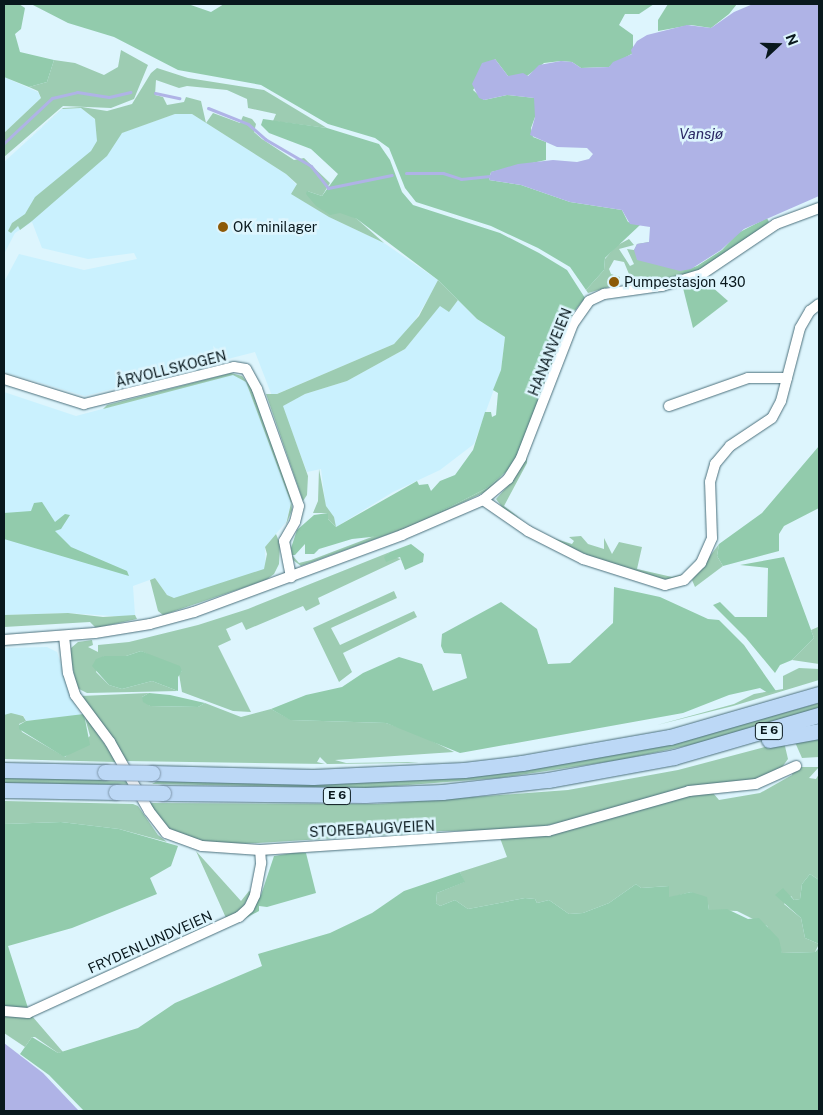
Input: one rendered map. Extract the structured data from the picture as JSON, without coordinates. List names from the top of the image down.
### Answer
{
  "streets": {
    "highway": ["E 6"],
    "street": [
      "HANANVEIEN",
      "ÅRVOLLSKOGEN",
      "STOREBAUGVEIEN",
      "FRYDENLUNDVEIEN"
    ]
  },
  "crossings": [
    ["STOREBAUGVEIEN", "FRYDENLUNDVEIEN"]
  ],
  "water": ["Vansjø"],
  "places": ["OK minilager", "Pumpestasjon 430"],
  "north": "right"
}
